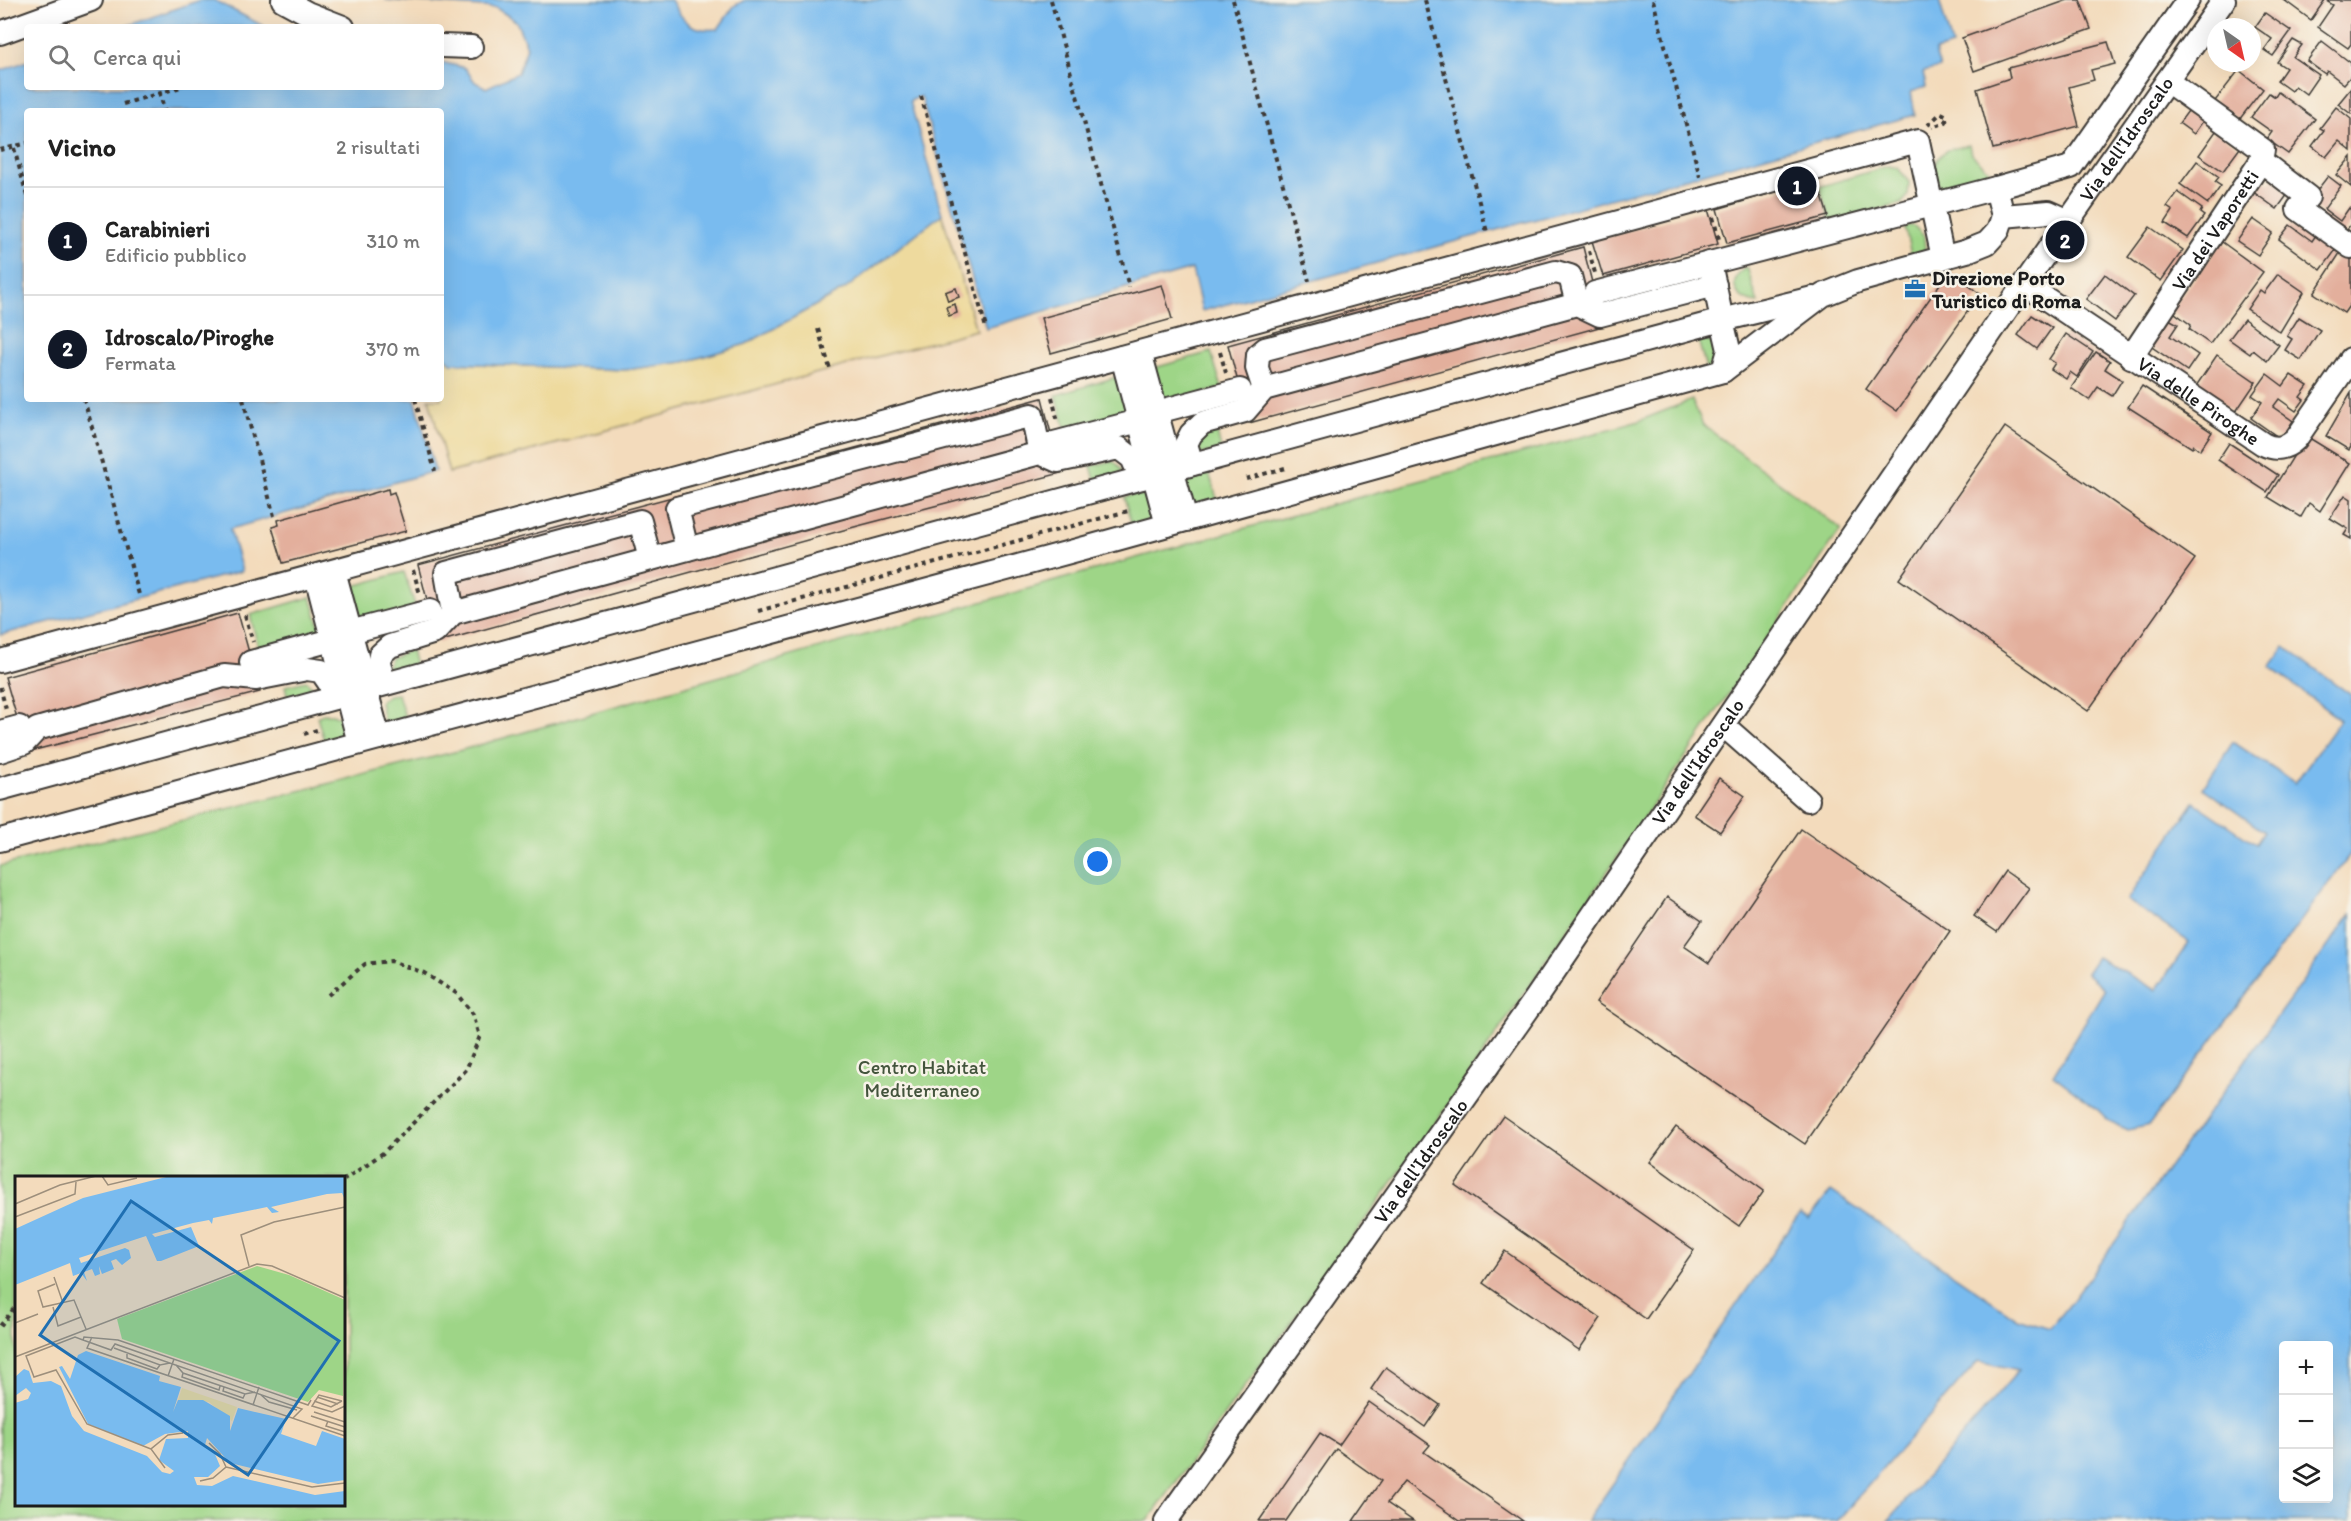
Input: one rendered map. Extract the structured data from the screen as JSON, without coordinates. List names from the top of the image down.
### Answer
{
  "streets": {
    "street": ["Via dell'Idroscalo", "Via dei Vaporetti", "Via delle Piroghe"]
  },
  "crossings": [
    ["Via dell'Idroscalo", "Via delle Piroghe"],
    ["Via dei Vaporetti", "Via delle Piroghe"]
  ],
  "parks": ["Centro Habitat Mediterraneo"],
  "places": {
    "office": ["Direzione Porto Turistico di Roma"]
  },
  "north": "bottom right",
  "page": {
    "search": "Cerca qui",
    "heading": ["Vicino", "2 risultati"],
    "pins": ["1", "2"],
    "list": [
      {
        "mark": "1",
        "name": "Carabinieri",
        "note": "Edificio pubblico",
        "value": "310 m"
      },
      {
        "mark": "2",
        "name": "Idroscalo/Piroghe",
        "note": "Fermata",
        "value": "370 m"
      }
    ],
    "map_buttons": ["+", "−"]
  }
}
